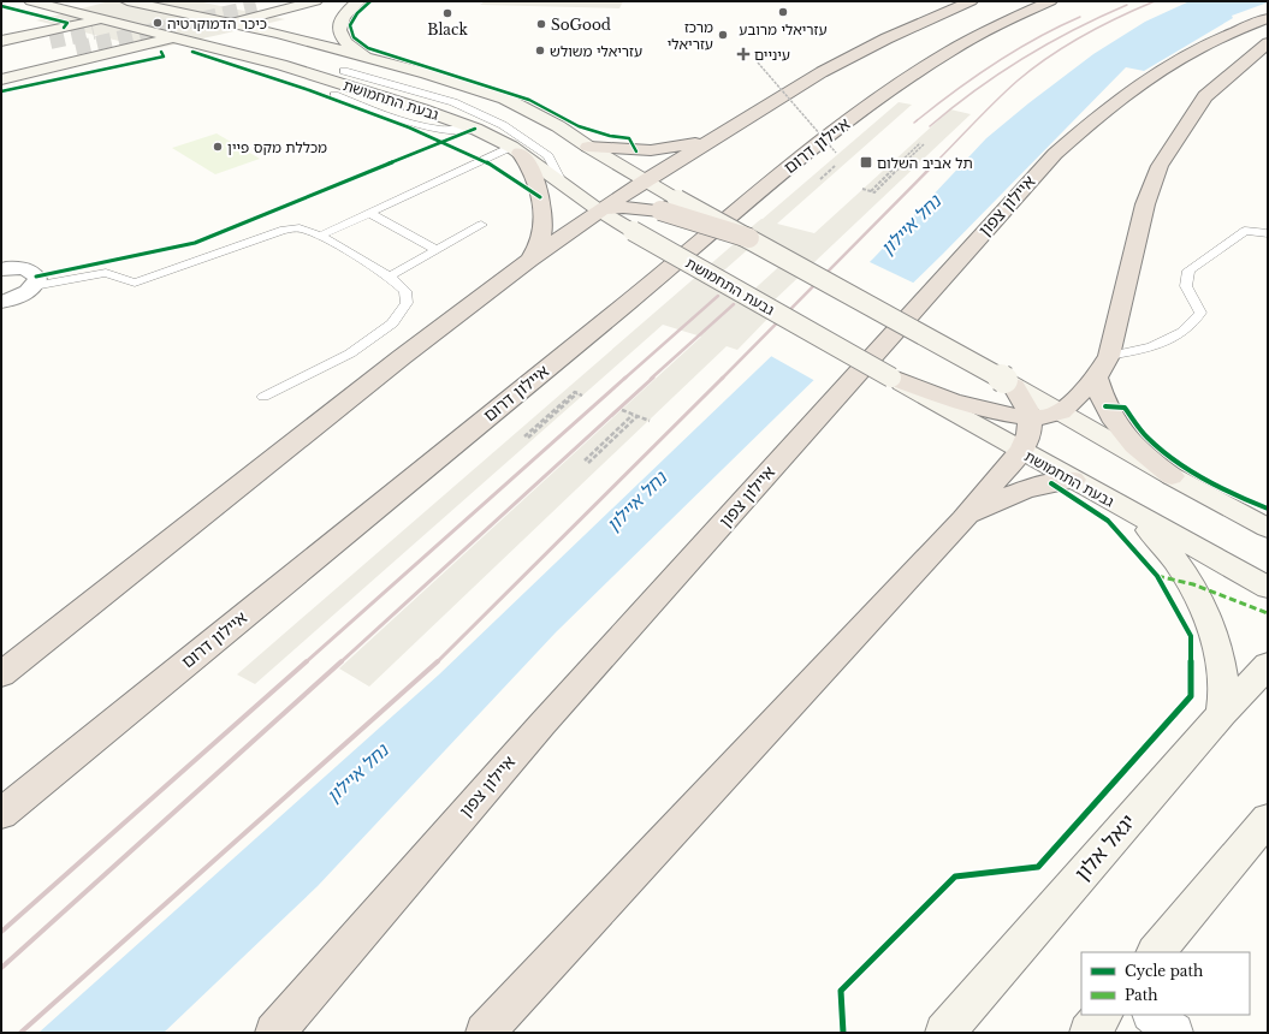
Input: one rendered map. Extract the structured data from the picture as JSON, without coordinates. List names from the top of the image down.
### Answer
{
  "streets": {
    "highway": ["איילון דרום", "איילון צפון"],
    "main road": ["גבעת התחמושת", "יגאל אלון"]
  },
  "water": ["נחל איילון"],
  "places": {
    "other": [
      "עזריאלי מרובע",
      "Black",
      "כיכר הדמוקרטיה",
      "SoGood",
      "מרכז עזריאלי",
      "עזריאלי משולש",
      "מכללת מקס פיין"
    ],
    "health": ["עיניים"],
    "transit": ["תל אביב השלום"]
  },
  "legend": ["Cycle path", "Path"]
}
